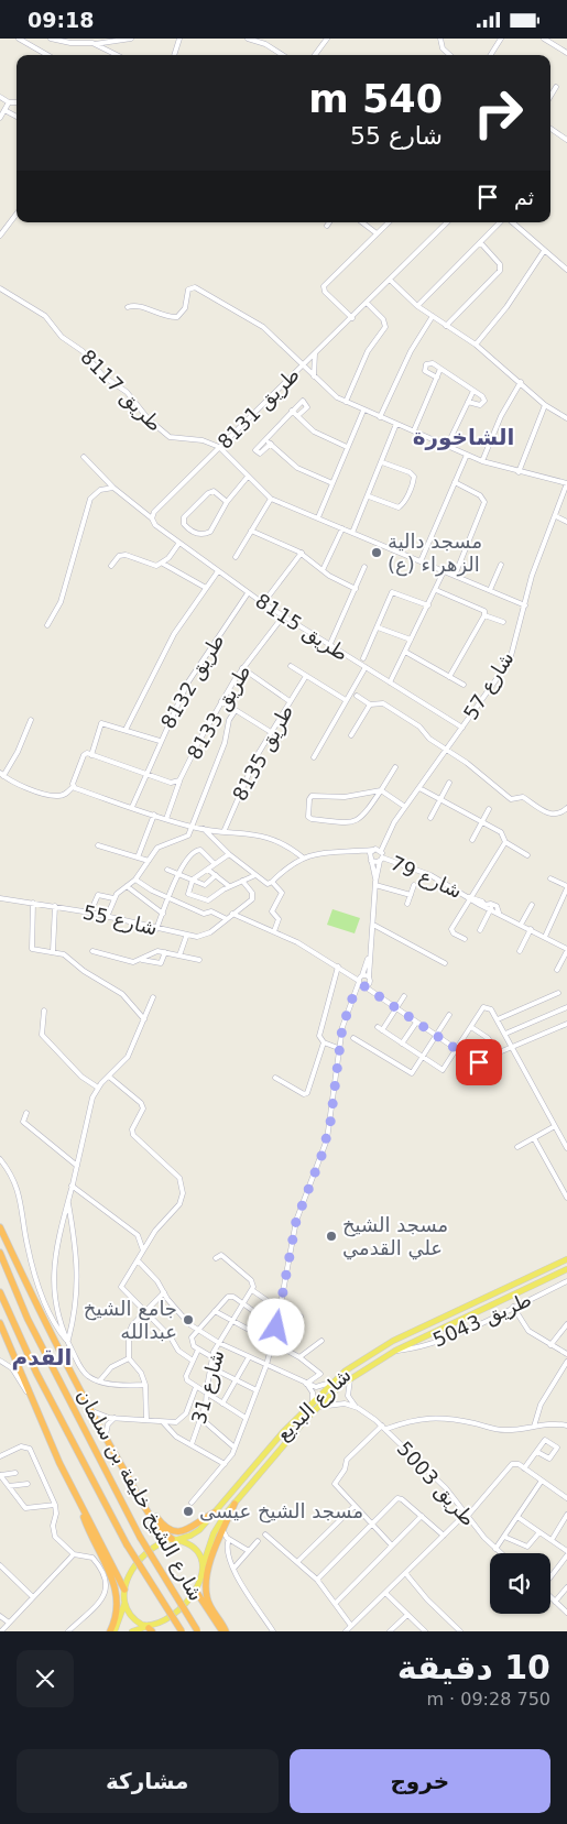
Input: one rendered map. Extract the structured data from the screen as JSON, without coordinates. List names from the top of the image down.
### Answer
{
  "streets": {
    "highway": ["شارع الشيخ خليفة بن سلمان"],
    "main road": ["شارع البديع"],
    "street": [
      "طريق 8117",
      "طريق 8131",
      "طريق 8115",
      "طريق 8132",
      "شارع 57",
      "طريق 8133",
      "طريق 8135",
      "شارع 79",
      "شارع 55",
      "طريق 5043",
      "شارع 31",
      "طريق 5003"
    ]
  },
  "crossings": [
    ["طريق 8117", "طريق 8131"],
    ["طريق 8117", "شارع 57"],
    ["طريق 8131", "طريق 8115"],
    ["طريق 8115", "طريق 8132"],
    ["طريق 8115", "شارع 57"],
    ["طريق 8115", "طريق 8133"],
    ["طريق 8132", "طريق 8133"],
    ["شارع 57", "شارع 79"],
    ["طريق 5043", "شارع البديع"],
    ["شارع البديع", "طريق 5003"]
  ],
  "districts": ["الشاخورة", "القدم"],
  "places": [
    "مسجد دالية الزهراء (ع)",
    "مسجد الشيخ علي القدمي",
    "جامع الشيخ عبدالله",
    "مسجد الشيخ عيسى"
  ],
  "page": {
    "status": "09:18",
    "turn": ["540 m", "شارع 55"],
    "then": "ثم",
    "heading": ["10 دقيقة", "750 m · 09:28"],
    "buttons": ["خروج", "مشاركة"]
  }
}
